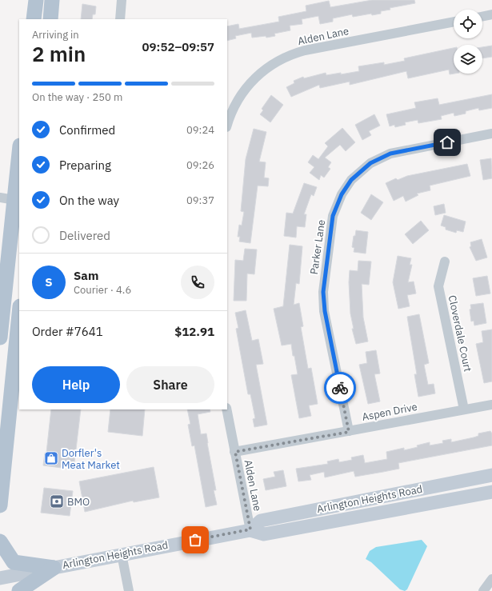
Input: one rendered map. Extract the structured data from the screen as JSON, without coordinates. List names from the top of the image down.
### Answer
{
  "streets": {
    "main road": ["Arlington Heights Road"],
    "street": [
      "Alden Lane",
      "Parker Lane",
      "Cloverdale Court",
      "Aspen Drive"
    ]
  },
  "crossings": [
    ["Alden Lane", "Aspen Drive"],
    ["Alden Lane", "Arlington Heights Road"],
    ["Parker Lane", "Aspen Drive"],
    ["Cloverdale Court", "Aspen Drive"]
  ],
  "places": {
    "shop": ["Dorfler's Meat Market"],
    "bank": ["BMO"]
  },
  "page": {
    "heading": ["2 min", "Arriving in", "09:52–09:57"],
    "panel": [
      "Sam",
      "Courier · 4.6",
      "Order #7641",
      "$12.91"
    ],
    "bar": "On the way · 250 m",
    "list": [
      ["Confirmed", "09:24"],
      ["Preparing", "09:26"],
      ["On the way", "09:37"],
      "Delivered"
    ],
    "round": "S",
    "buttons": ["Help", "Share"]
  }
}
